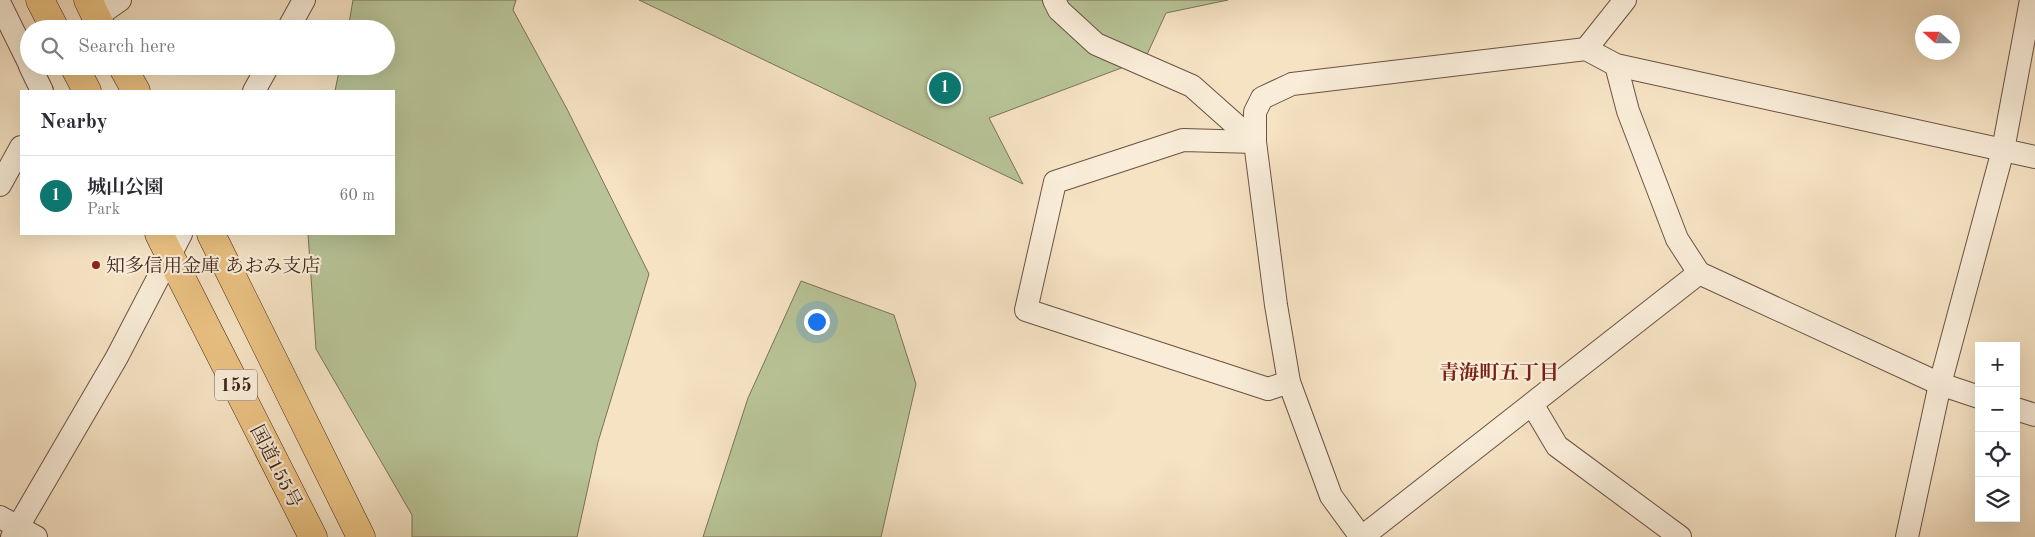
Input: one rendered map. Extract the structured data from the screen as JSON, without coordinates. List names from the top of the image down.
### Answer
{
  "streets": {
    "highway": ["155", "国道155号"]
  },
  "districts": ["青海町五丁目"],
  "places": ["知多信用金庫 あおみ支店"],
  "north": "left",
  "page": {
    "search": "Search here",
    "pins": "1",
    "heading": "Nearby",
    "list": [
      {
        "mark": "1",
        "name": "城山公園",
        "note": "Park",
        "value": "60 m"
      }
    ],
    "map_buttons": ["+", "−"]
  }
}
